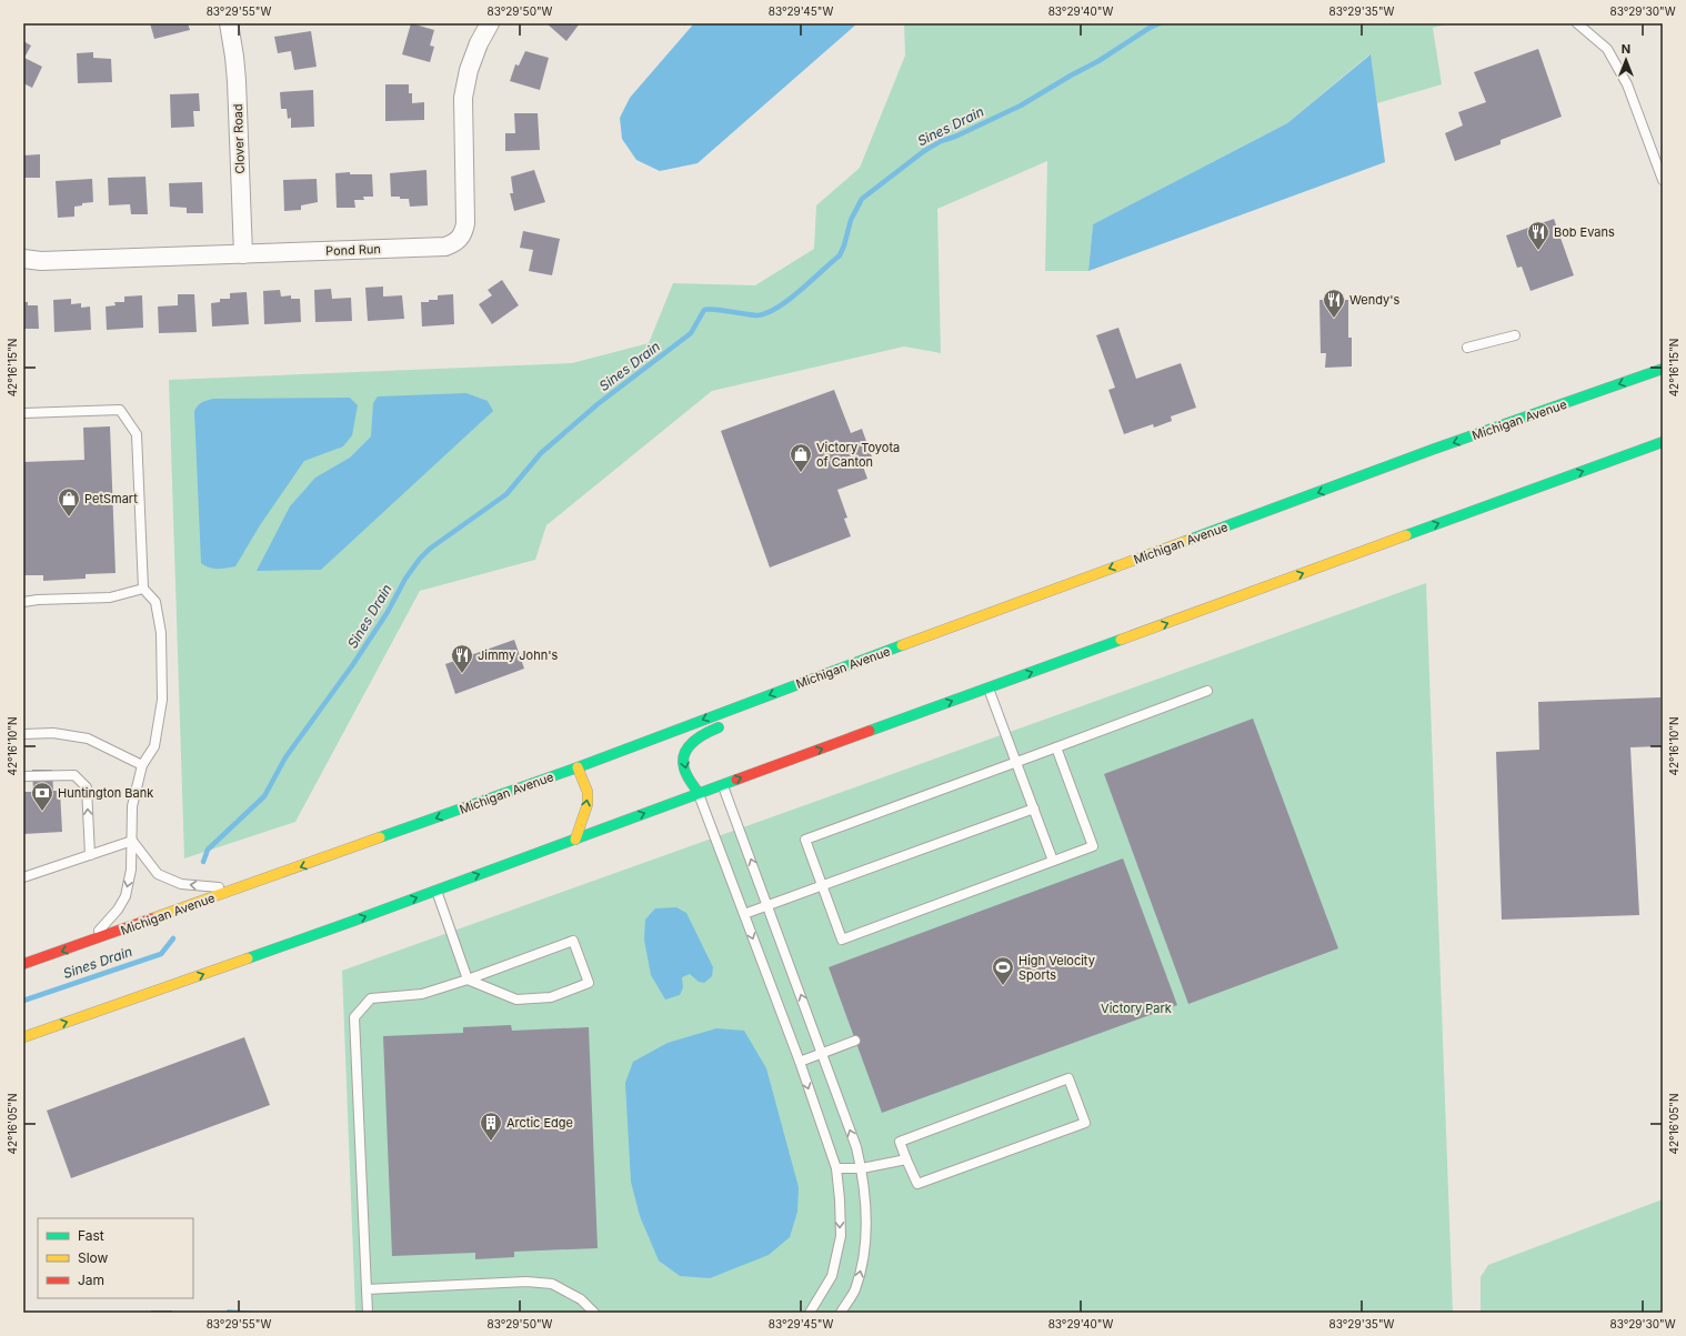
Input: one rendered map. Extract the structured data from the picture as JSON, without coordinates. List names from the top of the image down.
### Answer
{
  "streets": {
    "main road": ["Michigan Avenue"],
    "street": ["Clover Road", "Pond Run"]
  },
  "crossings": [
    ["Clover Road", "Pond Run"]
  ],
  "water": ["Sines Drain"],
  "parks": ["Victory Park"],
  "places": {
    "restaurant": ["Bob Evans", "Wendy's", "Jimmy John's"],
    "shop": ["Victory Toyota of Canton", "PetSmart"],
    "bank": ["Huntington Bank"],
    "sports": ["High Velocity Sports"],
    "building": ["Arctic Edge"]
  },
  "legend": ["Fast", "Slow", "Jam"],
  "north": "top",
  "coordinates": [
    "83°29'55\"W",
    "83°29'50\"W",
    "83°29'45\"W",
    "83°29'40\"W",
    "83°29'35\"W",
    "83°29'30\"W",
    "42°16'15\"N",
    "42°16'10\"N",
    "42°16'05\"N"
  ]
}
